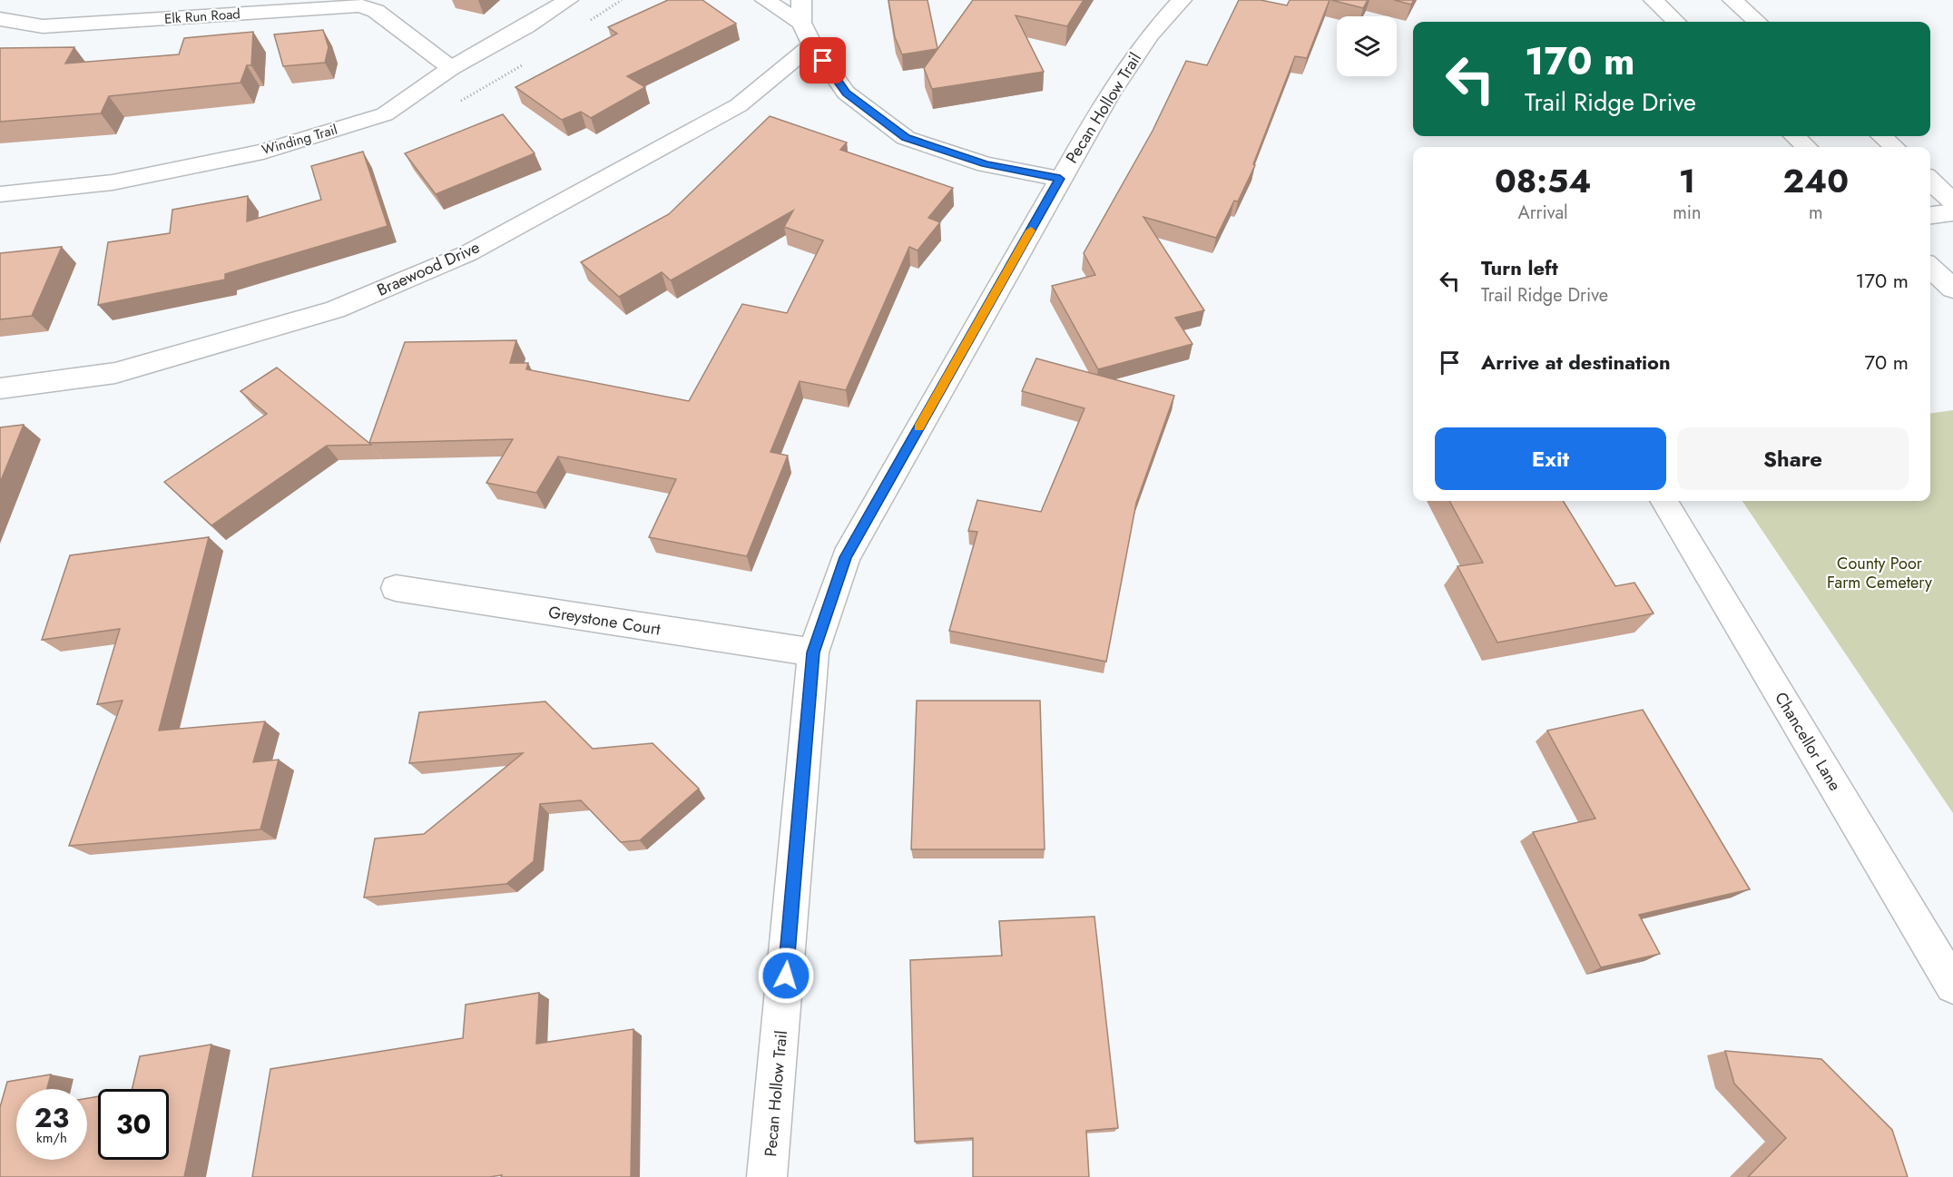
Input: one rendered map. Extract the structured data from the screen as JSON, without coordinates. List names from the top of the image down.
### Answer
{
  "streets": {
    "street": [
      "Elk Run Road",
      "Pecan Hollow Trail",
      "Winding Trail",
      "Braewood Drive",
      "Greystone Court",
      "Chancellor Lane"
    ]
  },
  "crossings": [
    ["Elk Run Road", "Winding Trail"],
    ["Pecan Hollow Trail", "Greystone Court"]
  ],
  "parks": ["County Poor Farm Cemetery"],
  "page": {
    "turn": ["170 m", "Trail Ridge Drive"],
    "eta": [
      "08:54",
      "Arrival",
      "1",
      "min",
      "240",
      "m"
    ],
    "list": [
      {
        "name": "Turn left",
        "note": "Trail Ridge Drive",
        "value": "170 m"
      },
      {
        "name": "Arrive at destination",
        "value": "70 m"
      }
    ],
    "buttons": ["Exit", "Share"],
    "speed": "23 km/h",
    "limit": "30"
  }
}
